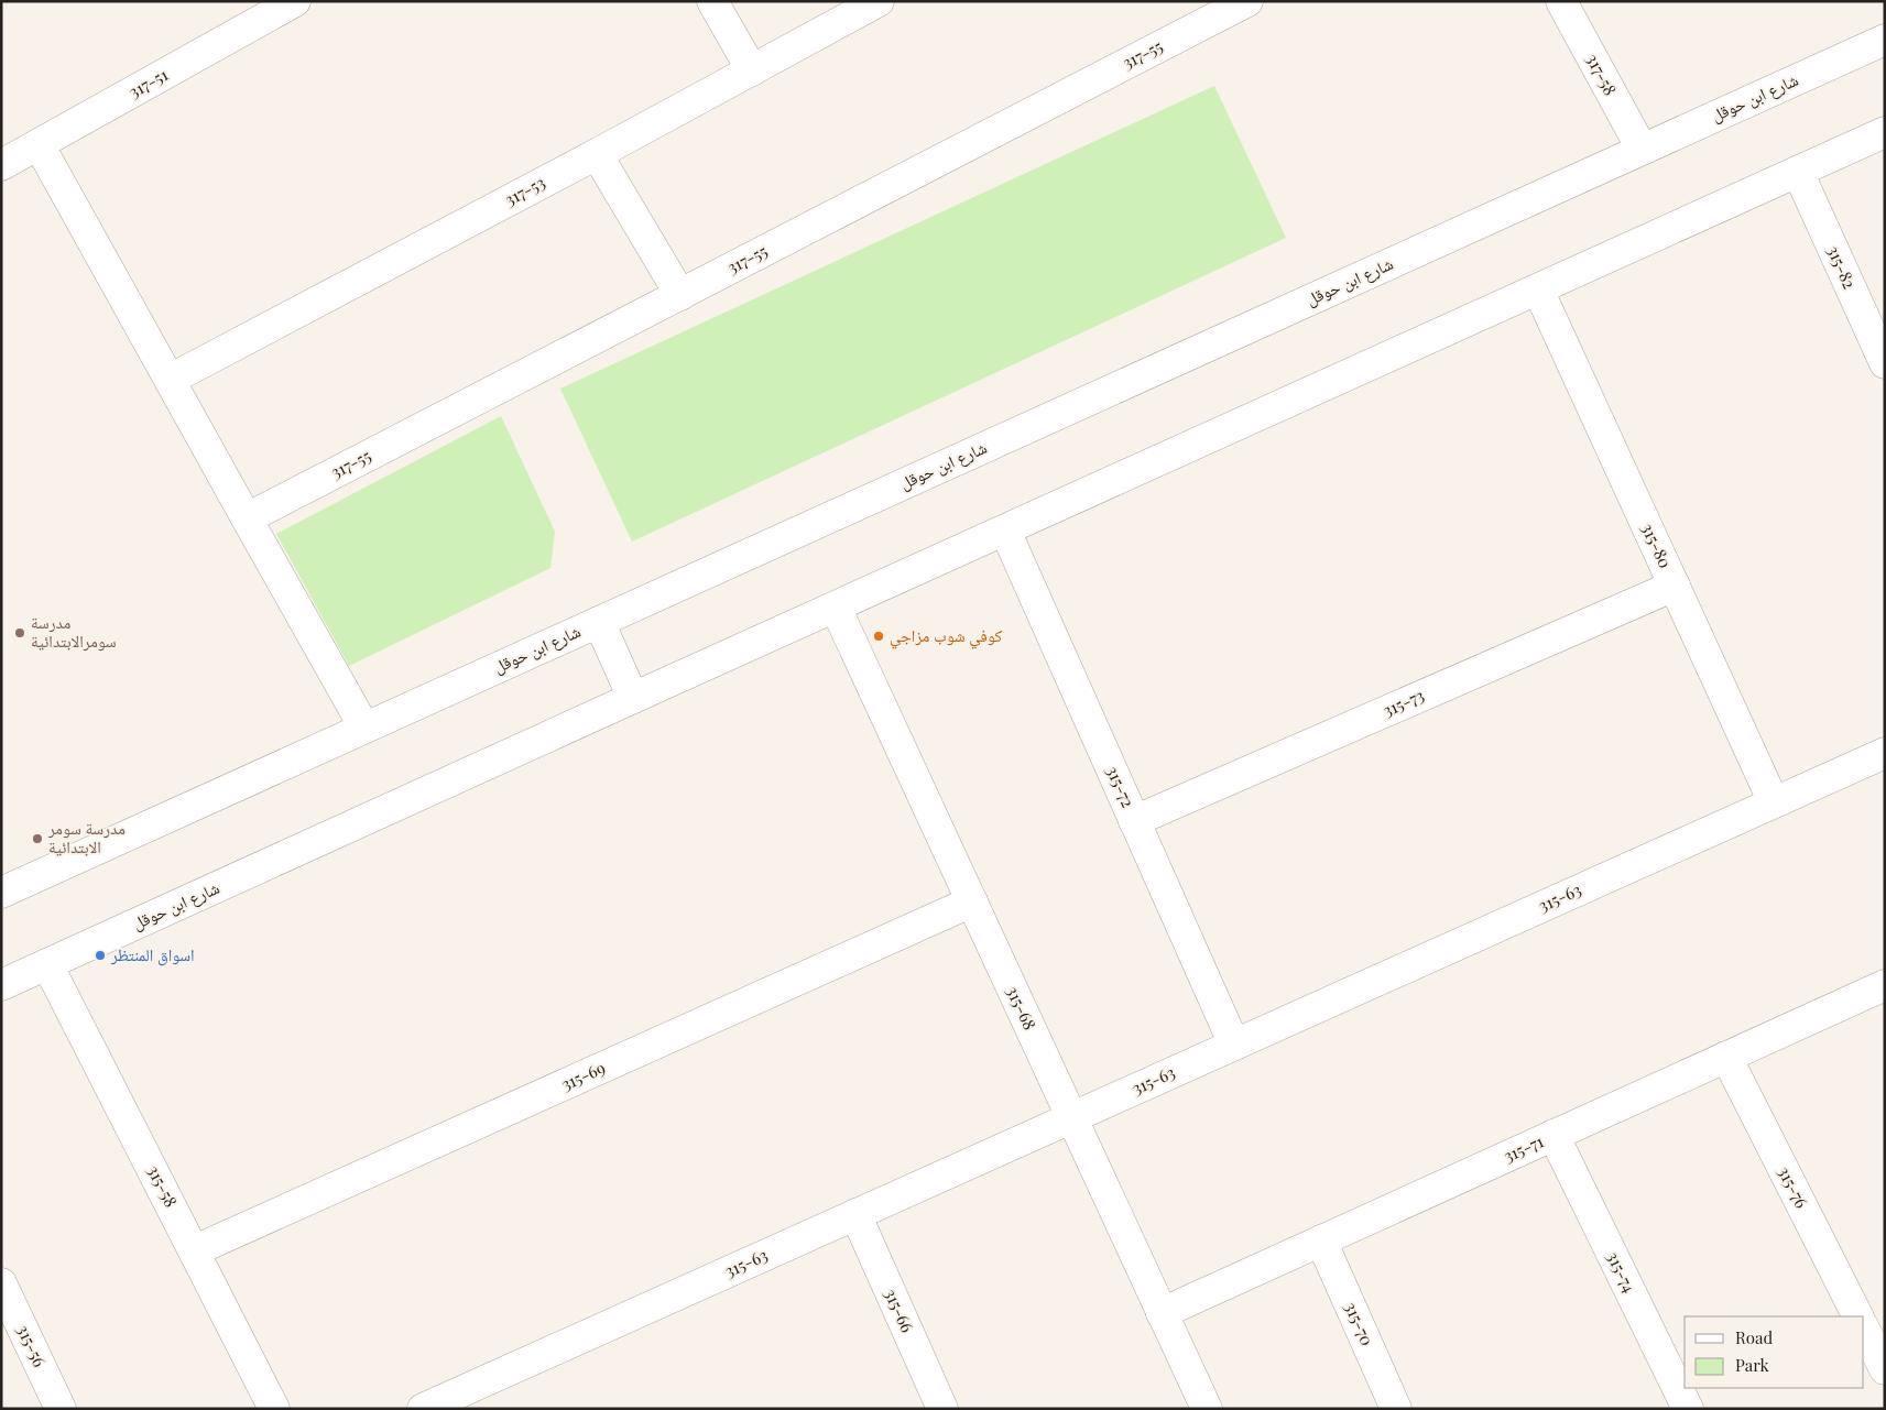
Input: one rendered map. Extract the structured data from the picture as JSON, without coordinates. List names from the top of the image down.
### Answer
{
  "streets": {
    "street": [
      "317-55",
      "317-58",
      "317-51",
      "شارع ابن حوقل",
      "317-53",
      "315-82",
      "315-80",
      "315-73",
      "315-72",
      "315-63",
      "315-68",
      "315-69",
      "315-71",
      "315-58",
      "315-76",
      "315-74",
      "315-66",
      "315-70",
      "315-56"
    ]
  },
  "crossings": [
    ["317-58", "شارع ابن حوقل"],
    ["شارع ابن حوقل", "315-82"],
    ["شارع ابن حوقل", "315-80"],
    ["شارع ابن حوقل", "315-72"],
    ["شارع ابن حوقل", "315-68"],
    ["شارع ابن حوقل", "315-58"],
    ["315-80", "315-73"],
    ["315-80", "315-63"],
    ["315-73", "315-72"],
    ["315-72", "315-63"],
    ["315-63", "315-68"],
    ["315-63", "315-66"],
    ["315-68", "315-69"],
    ["315-68", "315-71"],
    ["315-69", "315-58"],
    ["315-71", "315-76"],
    ["315-71", "315-74"],
    ["315-71", "315-70"]
  ],
  "places": [
    "مدرسة سومرالابتدائية",
    "كوفي شوب مزاجي",
    "مدرسة سومر الابتدائية",
    "اسواق المنتظر"
  ],
  "legend": ["Road", "Park"]
}
